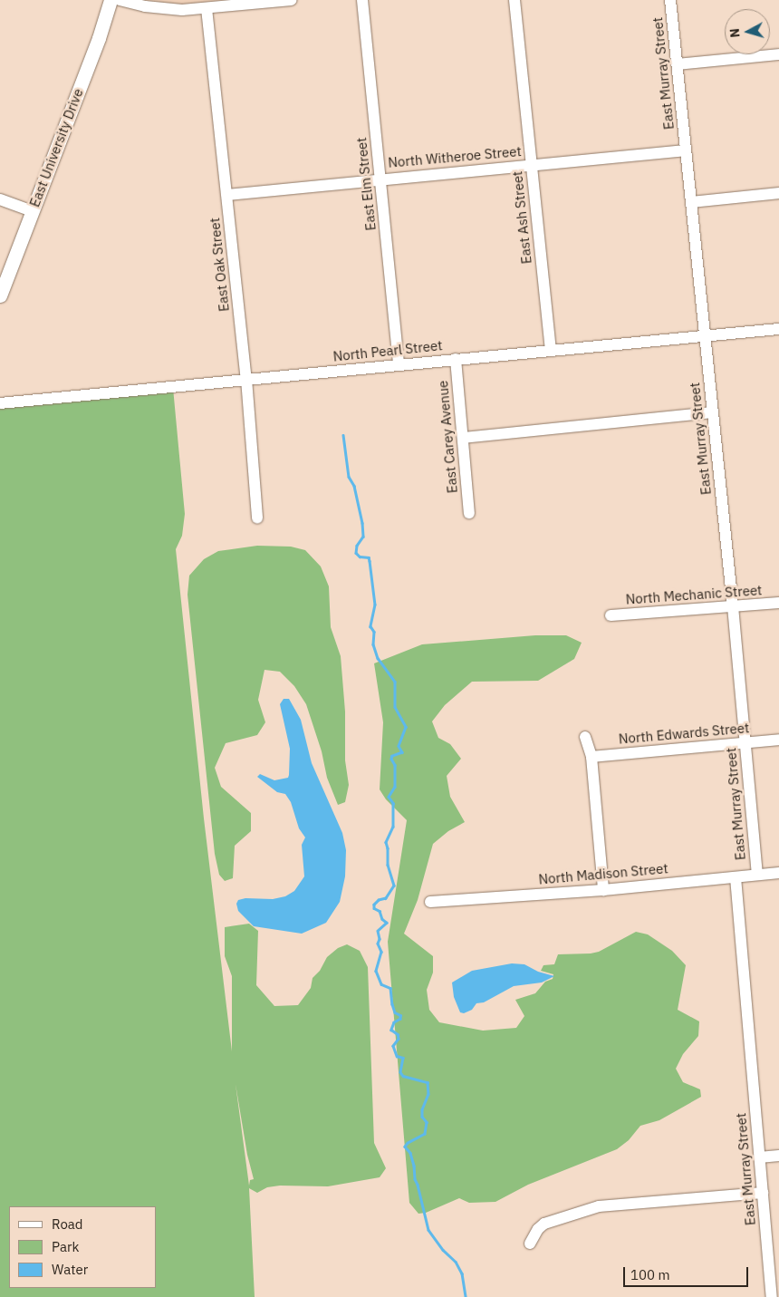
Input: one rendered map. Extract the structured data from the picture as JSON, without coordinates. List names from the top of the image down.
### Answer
{
  "streets": {
    "main road": ["East University Drive"],
    "street": [
      "East Murray Street",
      "North Witheroe Street",
      "East Elm Street",
      "East Ash Street",
      "East Oak Street",
      "North Pearl Street",
      "East Carey Avenue",
      "North Mechanic Street",
      "North Edwards Street",
      "North Madison Street"
    ]
  },
  "crossings": [
    ["East Murray Street", "North Witheroe Street"],
    ["East Murray Street", "North Pearl Street"],
    ["East Murray Street", "North Mechanic Street"],
    ["East Murray Street", "North Edwards Street"],
    ["East Murray Street", "North Madison Street"],
    ["North Witheroe Street", "East Elm Street"],
    ["North Witheroe Street", "East Ash Street"],
    ["North Witheroe Street", "East Oak Street"],
    ["East Elm Street", "North Pearl Street"],
    ["East Ash Street", "North Pearl Street"],
    ["East Oak Street", "North Pearl Street"],
    ["North Pearl Street", "East Carey Avenue"]
  ],
  "legend": ["Road", "Park", "Water"],
  "scale_bar": "100 m",
  "north": "left"
}
